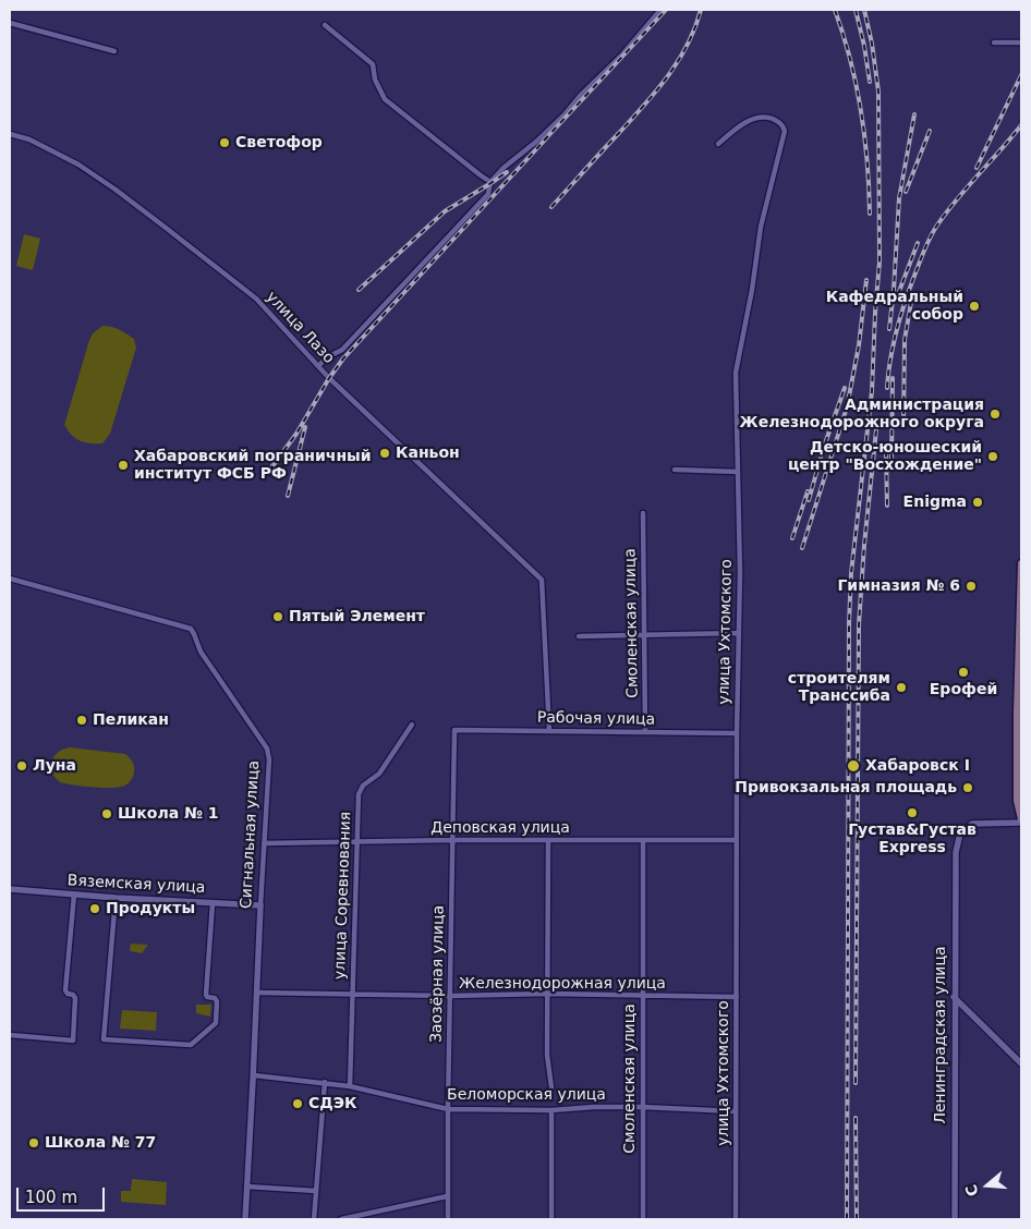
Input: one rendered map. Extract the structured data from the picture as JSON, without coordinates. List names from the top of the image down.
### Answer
{
  "streets": {
    "street": [
      "улица Лазо",
      "Смоленская улица",
      "улица Ухтомского",
      "Рабочая улица",
      "Деповская улица",
      "Сигнальная улица",
      "Вяземская улица",
      "улица Соревнования",
      "Заозёрная улица",
      "Железнодорожная улица",
      "Ленинградская улица",
      "Беломорская улица"
    ]
  },
  "crossings": [
    ["улица Лазо", "Рабочая улица"],
    ["Смоленская улица", "Рабочая улица"],
    ["Смоленская улица", "Деповская улица"],
    ["Смоленская улица", "Железнодорожная улица"],
    ["Смоленская улица", "Беломорская улица"],
    ["улица Ухтомского", "Рабочая улица"],
    ["улица Ухтомского", "Деповская улица"],
    ["улица Ухтомского", "Железнодорожная улица"],
    ["улица Ухтомского", "Беломорская улица"],
    ["Рабочая улица", "Заозёрная улица"],
    ["Деповская улица", "Сигнальная улица"],
    ["Деповская улица", "улица Соревнования"],
    ["Деповская улица", "Заозёрная улица"],
    ["Сигнальная улица", "Вяземская улица"],
    ["Сигнальная улица", "Железнодорожная улица"],
    ["Сигнальная улица", "Беломорская улица"],
    ["улица Соревнования", "Железнодорожная улица"],
    ["улица Соревнования", "Беломорская улица"],
    ["Заозёрная улица", "Железнодорожная улица"],
    ["Заозёрная улица", "Беломорская улица"]
  ],
  "places": [
    "Светофор",
    "Кафедральный собор",
    "Администрация Железнодорожного округа",
    "Каньон",
    "Детско-юношеский центр \"Восхождение\"",
    "Хабаровский пограничный институт ФСБ РФ",
    "Enigma",
    "Гимназия № 6",
    "Пятый Элемент",
    "Ерофей",
    "строителям Транссиба",
    "Пеликан",
    "Луна",
    "Хабаровск I",
    "Привокзальная площадь",
    "Густав&Густав Express",
    "Школа № 1",
    "Продукты",
    "СДЭК",
    "Школа № 77"
  ],
  "scale_bar": "100 m",
  "north": "left"
}
